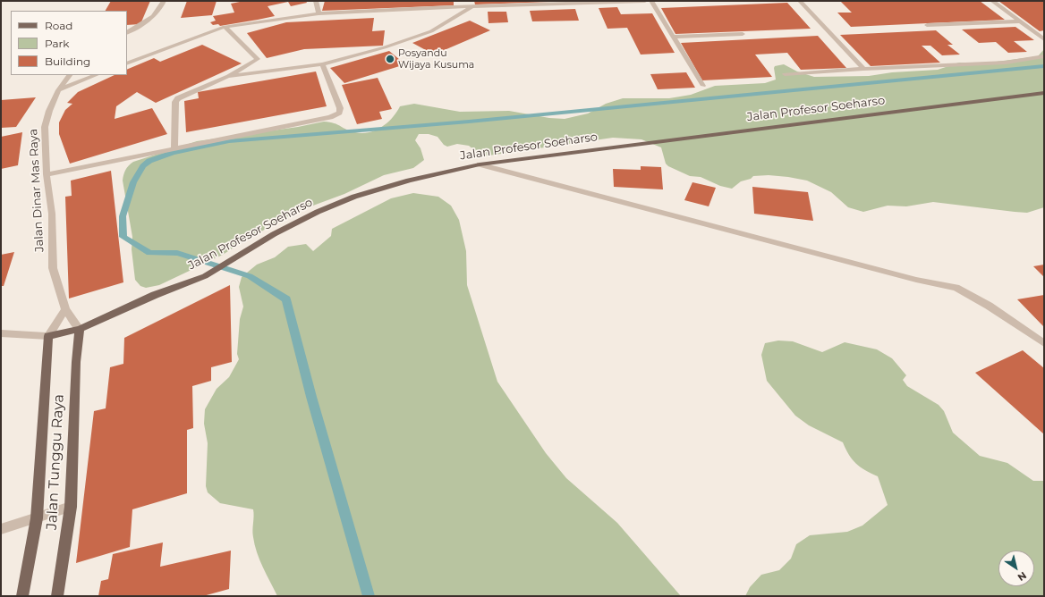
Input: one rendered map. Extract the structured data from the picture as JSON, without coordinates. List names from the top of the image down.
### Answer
{
  "streets": {
    "main road": ["Jalan Profesor Soeharso", "Jalan Tunggu Raya"],
    "street": ["Jalan Dinar Mas Raya"]
  },
  "crossings": [
    ["Jalan Profesor Soeharso", "Jalan Dinar Mas Raya"],
    ["Jalan Profesor Soeharso", "Jalan Tunggu Raya"],
    ["Jalan Dinar Mas Raya", "Jalan Tunggu Raya"]
  ],
  "places": ["Posyandu Wijaya Kusuma"],
  "legend": ["Road", "Park", "Building"],
  "north": "bottom right"
}
